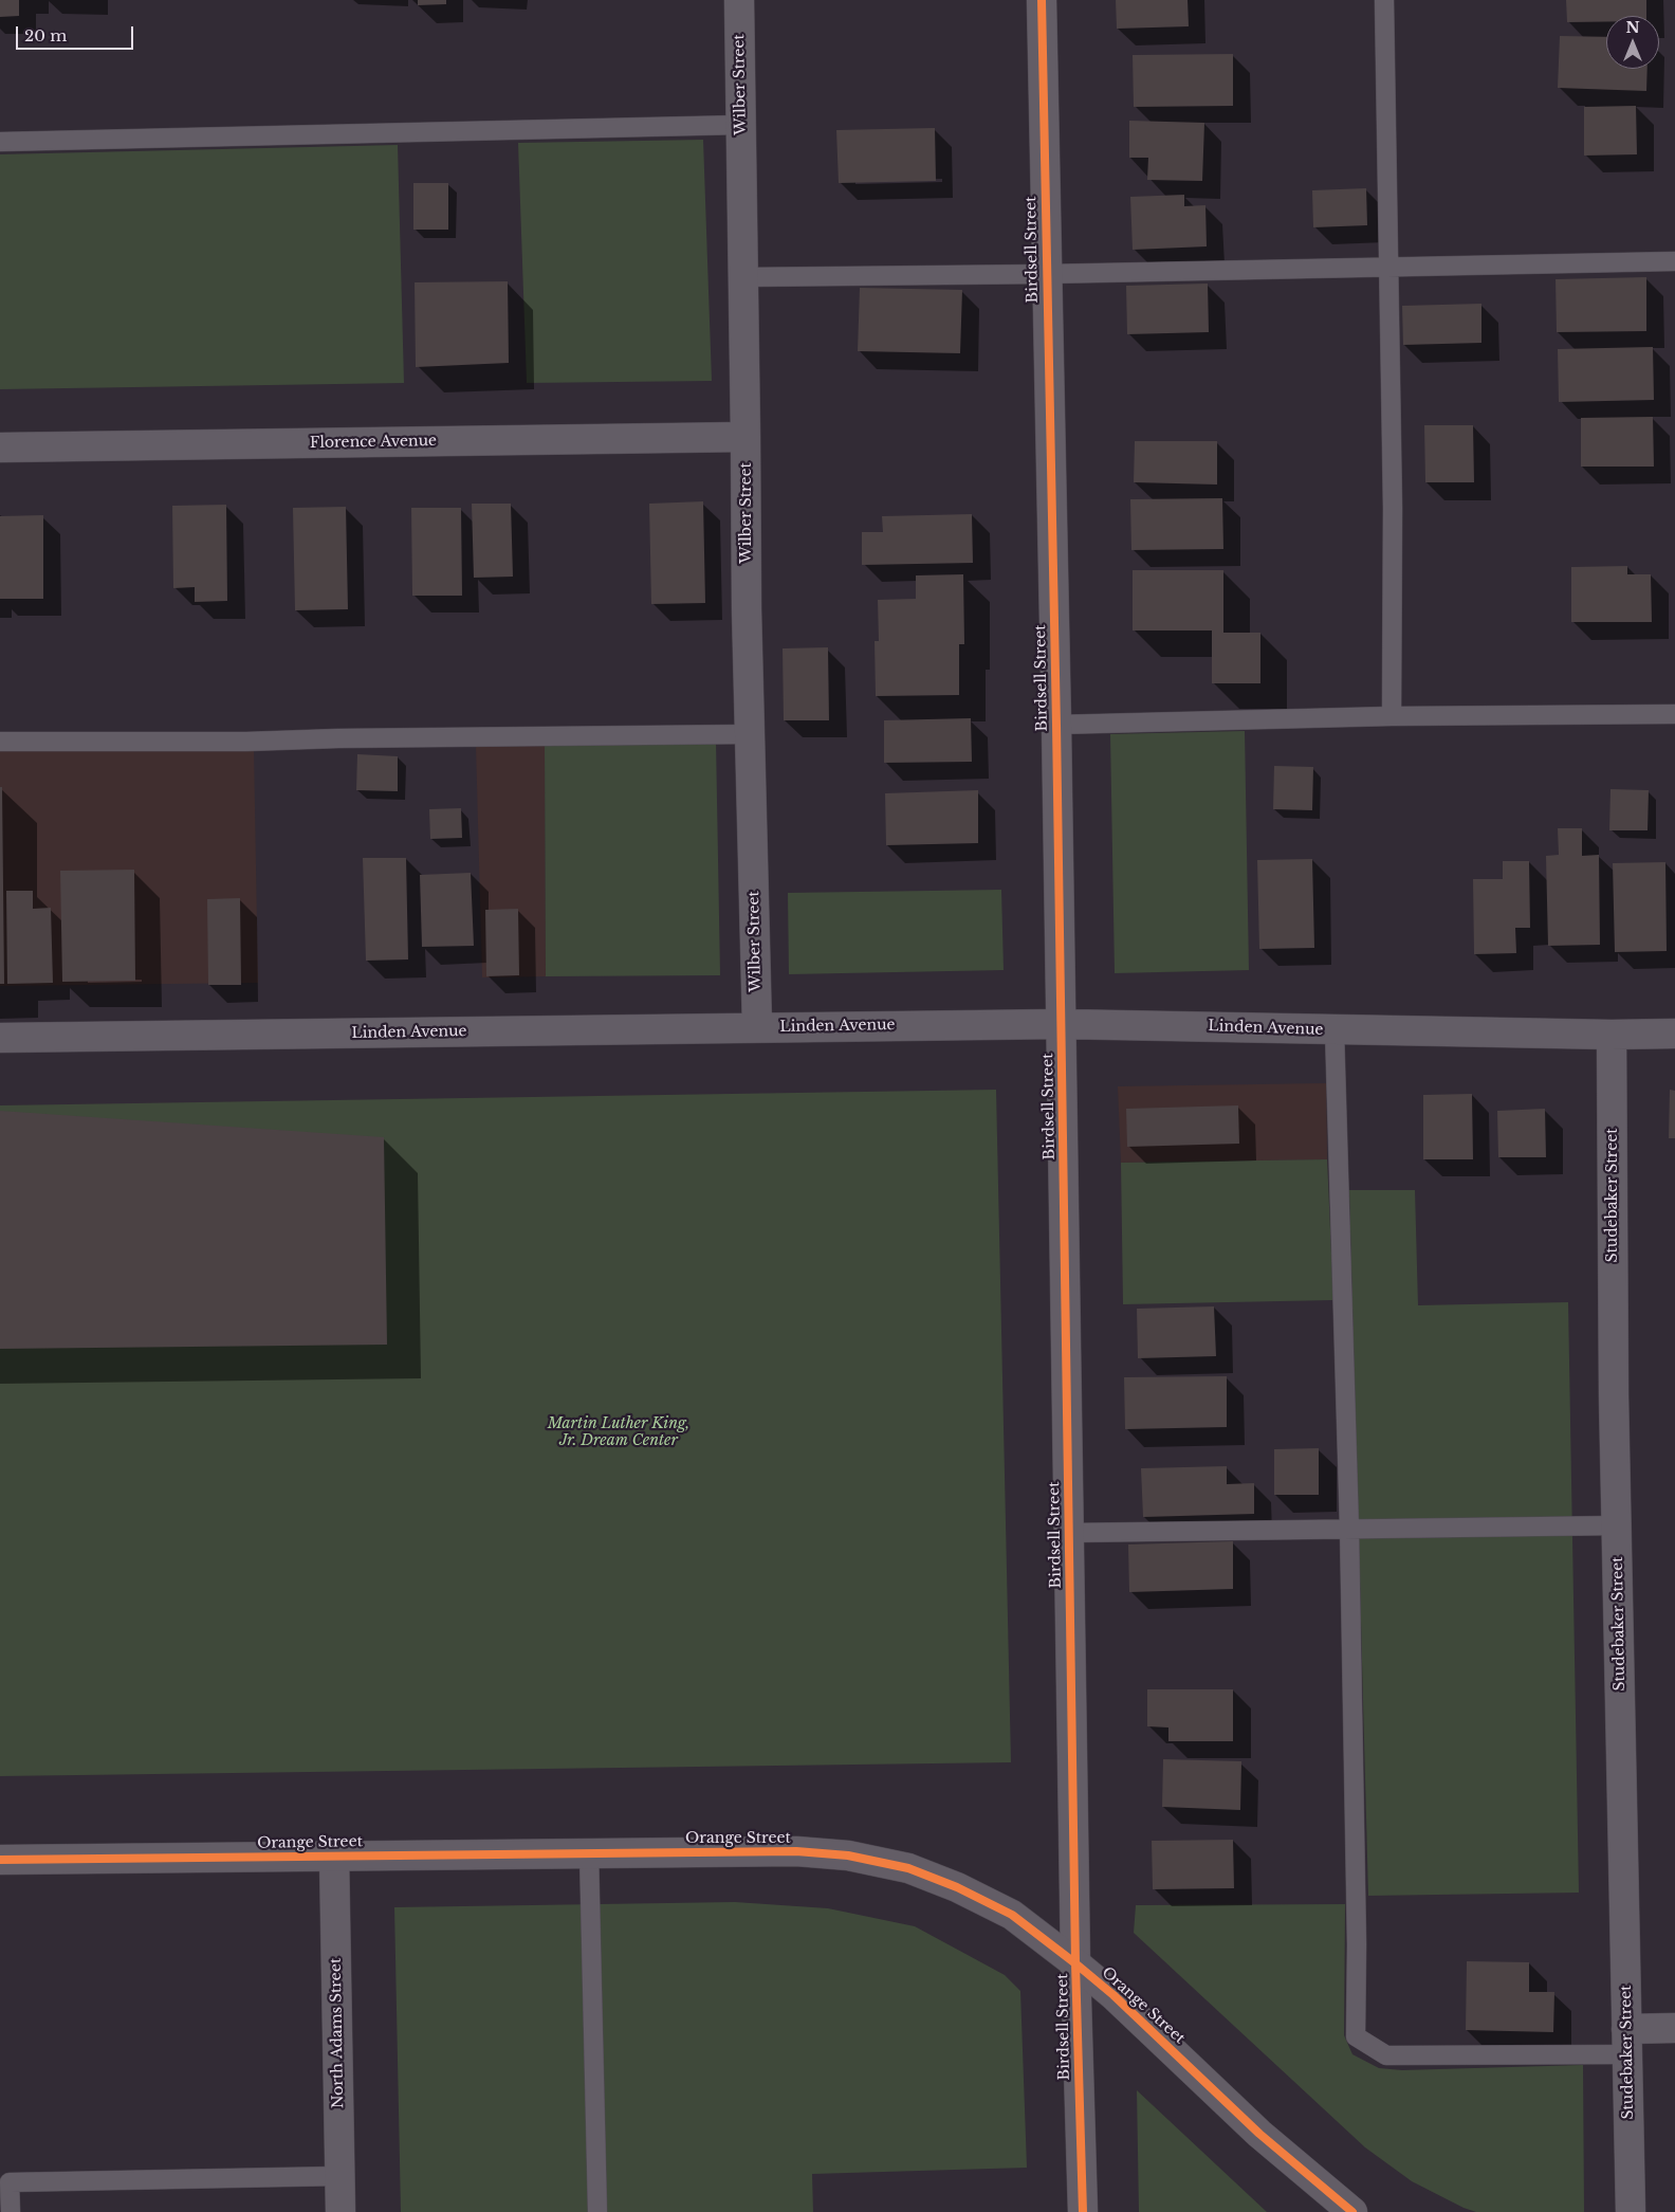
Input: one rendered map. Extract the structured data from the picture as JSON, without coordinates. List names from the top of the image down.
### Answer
{
  "streets": {
    "street": [
      "Wilber Street",
      "Birdsell Street",
      "Florence Avenue",
      "Linden Avenue",
      "Studebaker Street",
      "Orange Street",
      "North Adams Street"
    ]
  },
  "crossings": [
    ["Wilber Street", "Florence Avenue"],
    ["Wilber Street", "Linden Avenue"],
    ["Birdsell Street", "Linden Avenue"],
    ["Birdsell Street", "Orange Street"],
    ["Linden Avenue", "Studebaker Street"],
    ["Orange Street", "North Adams Street"]
  ],
  "parks": ["Martin Luther King, Jr. Dream Center"],
  "scale_bar": "20 m",
  "north": "top"
}
